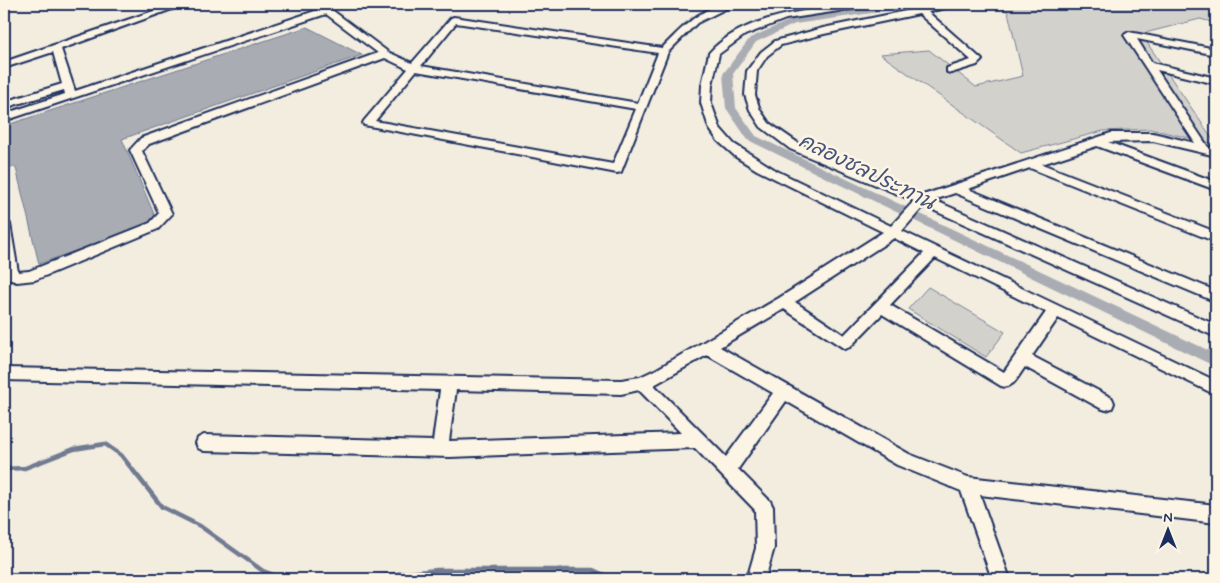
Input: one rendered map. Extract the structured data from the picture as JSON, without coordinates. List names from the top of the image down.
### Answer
{
  "water": ["คลองชลประทาน"],
  "north": "top"
}
